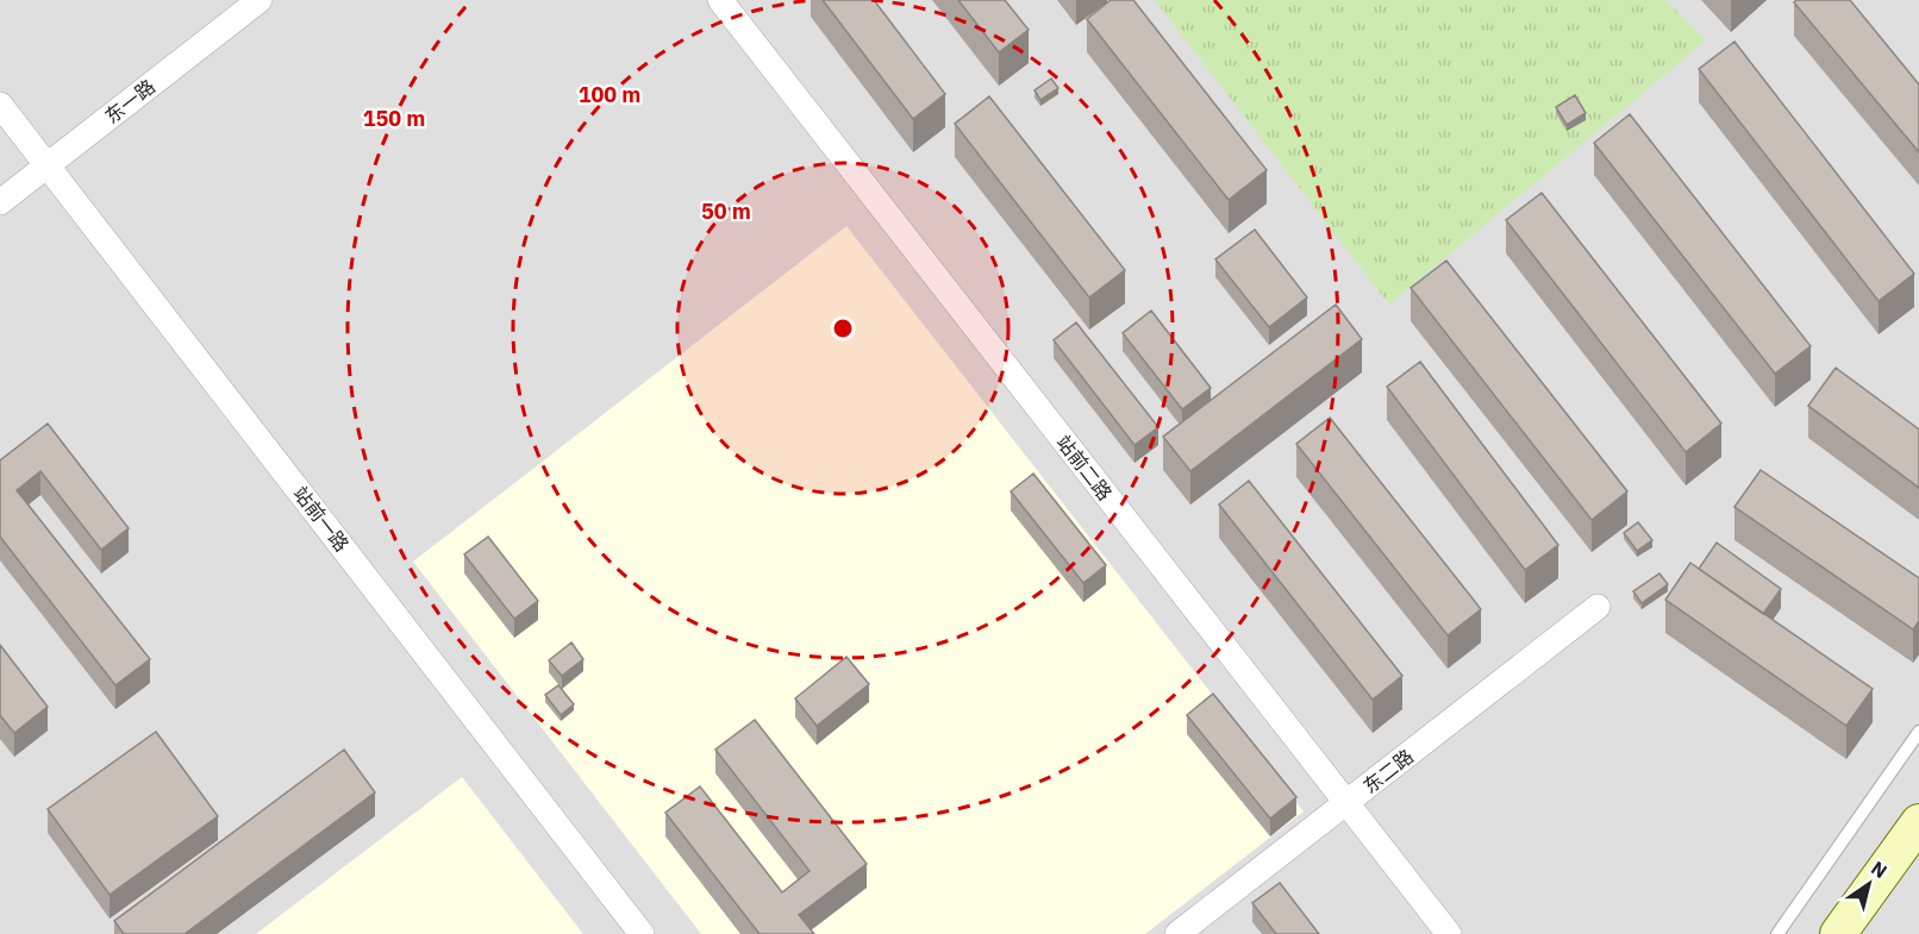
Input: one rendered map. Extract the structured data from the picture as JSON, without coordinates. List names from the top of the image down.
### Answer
{
  "streets": {
    "street": [
      "东一路",
      "站前二路",
      "站前一路",
      "东二路"
    ]
  },
  "crossings": [
    ["东一路", "站前一路"],
    ["站前二路", "东二路"]
  ],
  "north": "top right",
  "rings": ["100 m", "150 m", "50 m"]
}
